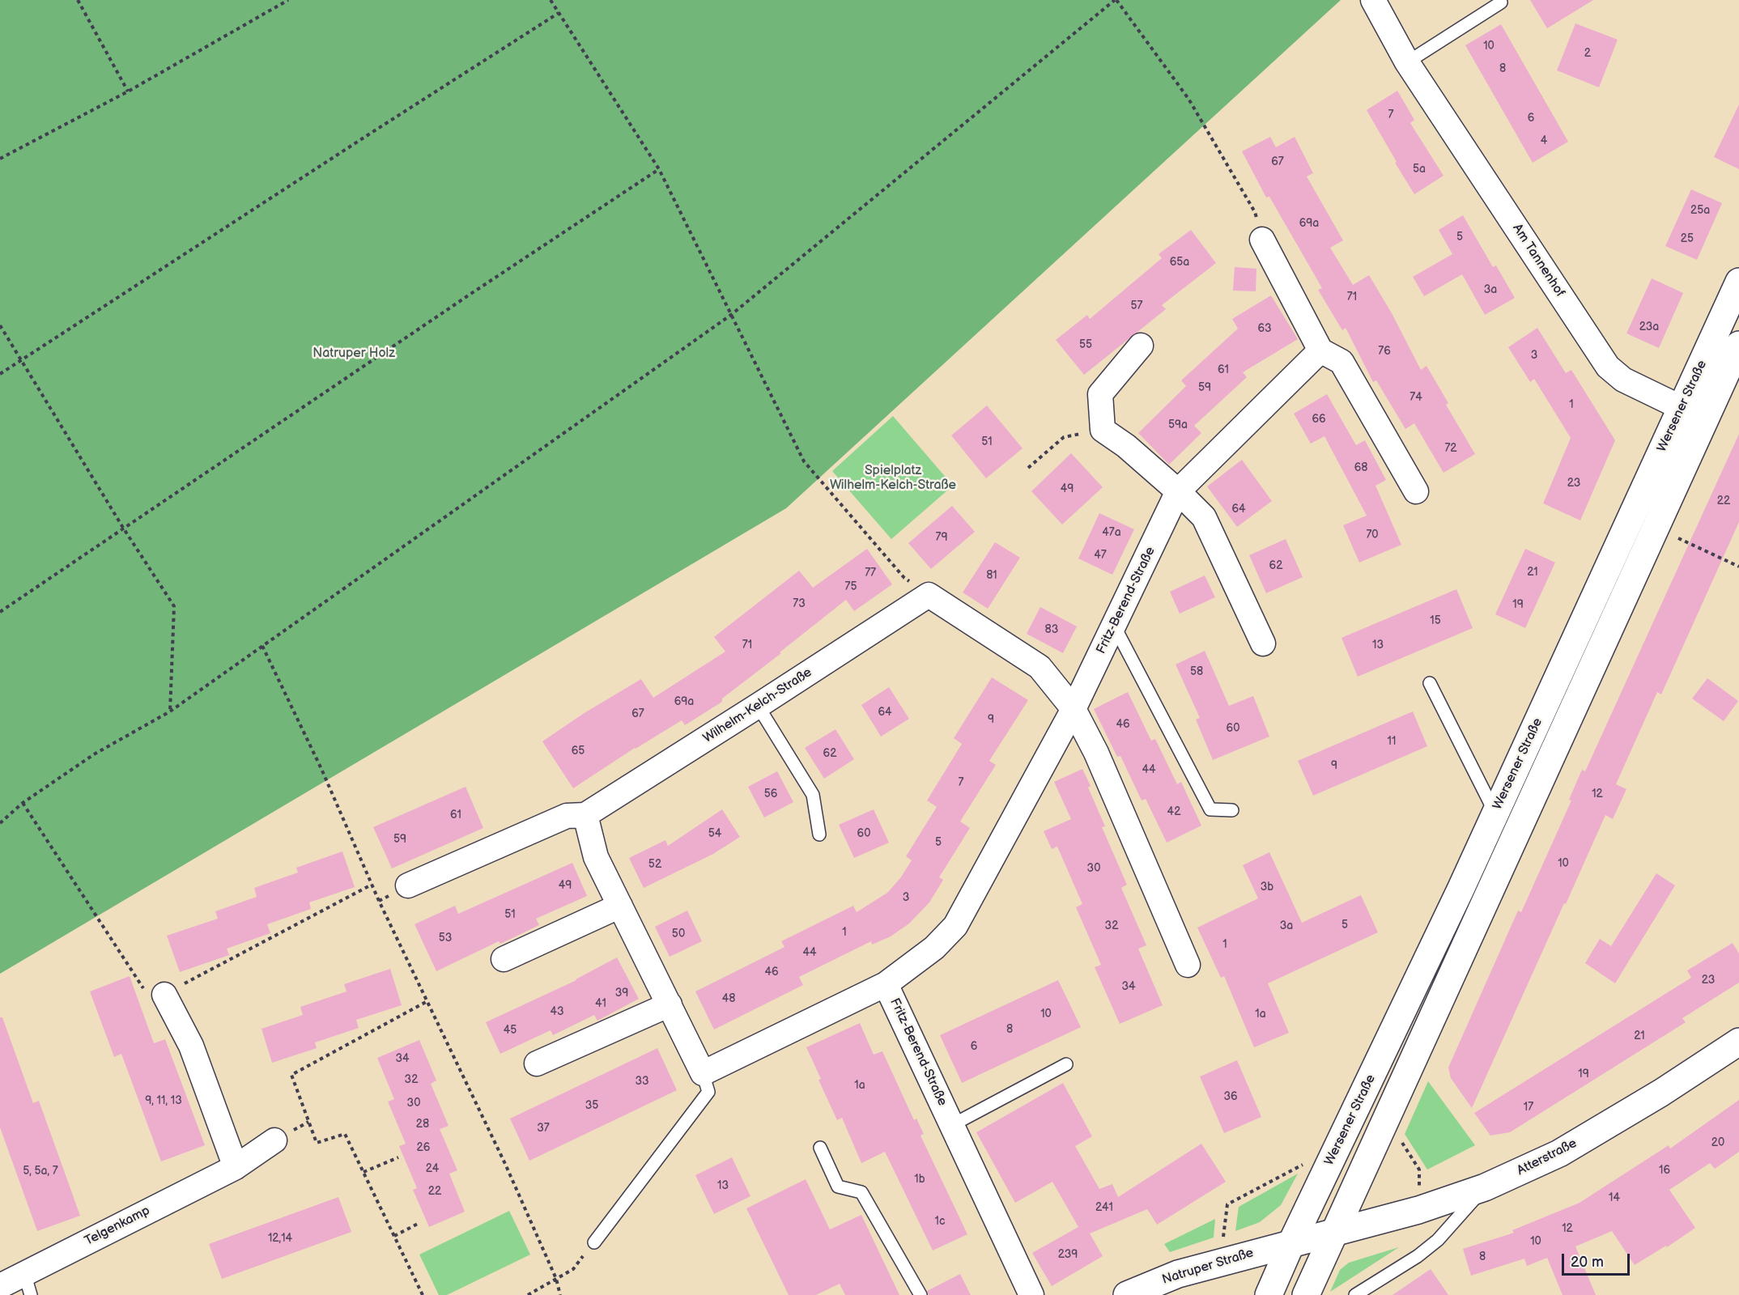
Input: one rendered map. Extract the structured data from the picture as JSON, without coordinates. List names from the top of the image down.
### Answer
{
  "streets": {
    "main road": ["Wersener Straße", "Atterstraße", "Natruper Straße"],
    "street": [
      "Am Tannenhof",
      "Fritz-Berend-Straße",
      "Wilhelm-Kelch-Straße",
      "Telgenkamp"
    ]
  },
  "crossings": [
    ["Am Tannenhof", "Wersener Straße"],
    ["Wersener Straße", "Atterstraße"],
    ["Wersener Straße", "Natruper Straße"],
    ["Atterstraße", "Natruper Straße"]
  ],
  "parks": ["Natruper Holz", "Spielplatz Wilhelm-Kelch-Straße"],
  "house_numbers": [
    "10",
    "2",
    "8",
    "7",
    "6",
    "4",
    "67",
    "5a",
    "25a",
    "69a",
    "5",
    "25",
    "65a",
    "3a",
    "71",
    "57",
    "23a",
    "63",
    "55",
    "76",
    "3",
    "61",
    "59",
    "74",
    "1",
    "66",
    "59a",
    "51",
    "72",
    "68",
    "23",
    "49",
    "22",
    "64",
    "47a",
    "70",
    "79",
    "47",
    "62",
    "21",
    "77",
    "81",
    "75",
    "73",
    "19",
    "15",
    "83",
    "71",
    "13",
    "58",
    "69a",
    "64",
    "67",
    "9",
    "46",
    "60",
    "11",
    "65",
    "62",
    "9",
    "44",
    "7",
    "56",
    "12",
    "42",
    "61",
    "54",
    "60",
    "59",
    "5",
    "10",
    "52",
    "30",
    "49",
    "3b",
    "3",
    "51",
    "5",
    "32",
    "3a",
    "1",
    "50",
    "53",
    "1",
    "44",
    "46",
    "23",
    "34",
    "39",
    "48",
    "41",
    "43",
    "10",
    "1a",
    "8",
    "45",
    "21",
    "6",
    "34",
    "19",
    "32",
    "33",
    "1a",
    "36",
    "9, 11, 13",
    "30",
    "35",
    "17",
    "28",
    "37",
    "20",
    "26",
    "24",
    "16",
    "5, 5a, 7",
    "1b",
    "13",
    "22",
    "14",
    "241",
    "1c",
    "12",
    "12,14",
    "10",
    "239",
    "8"
  ],
  "scale_bar": "20 m"
}
